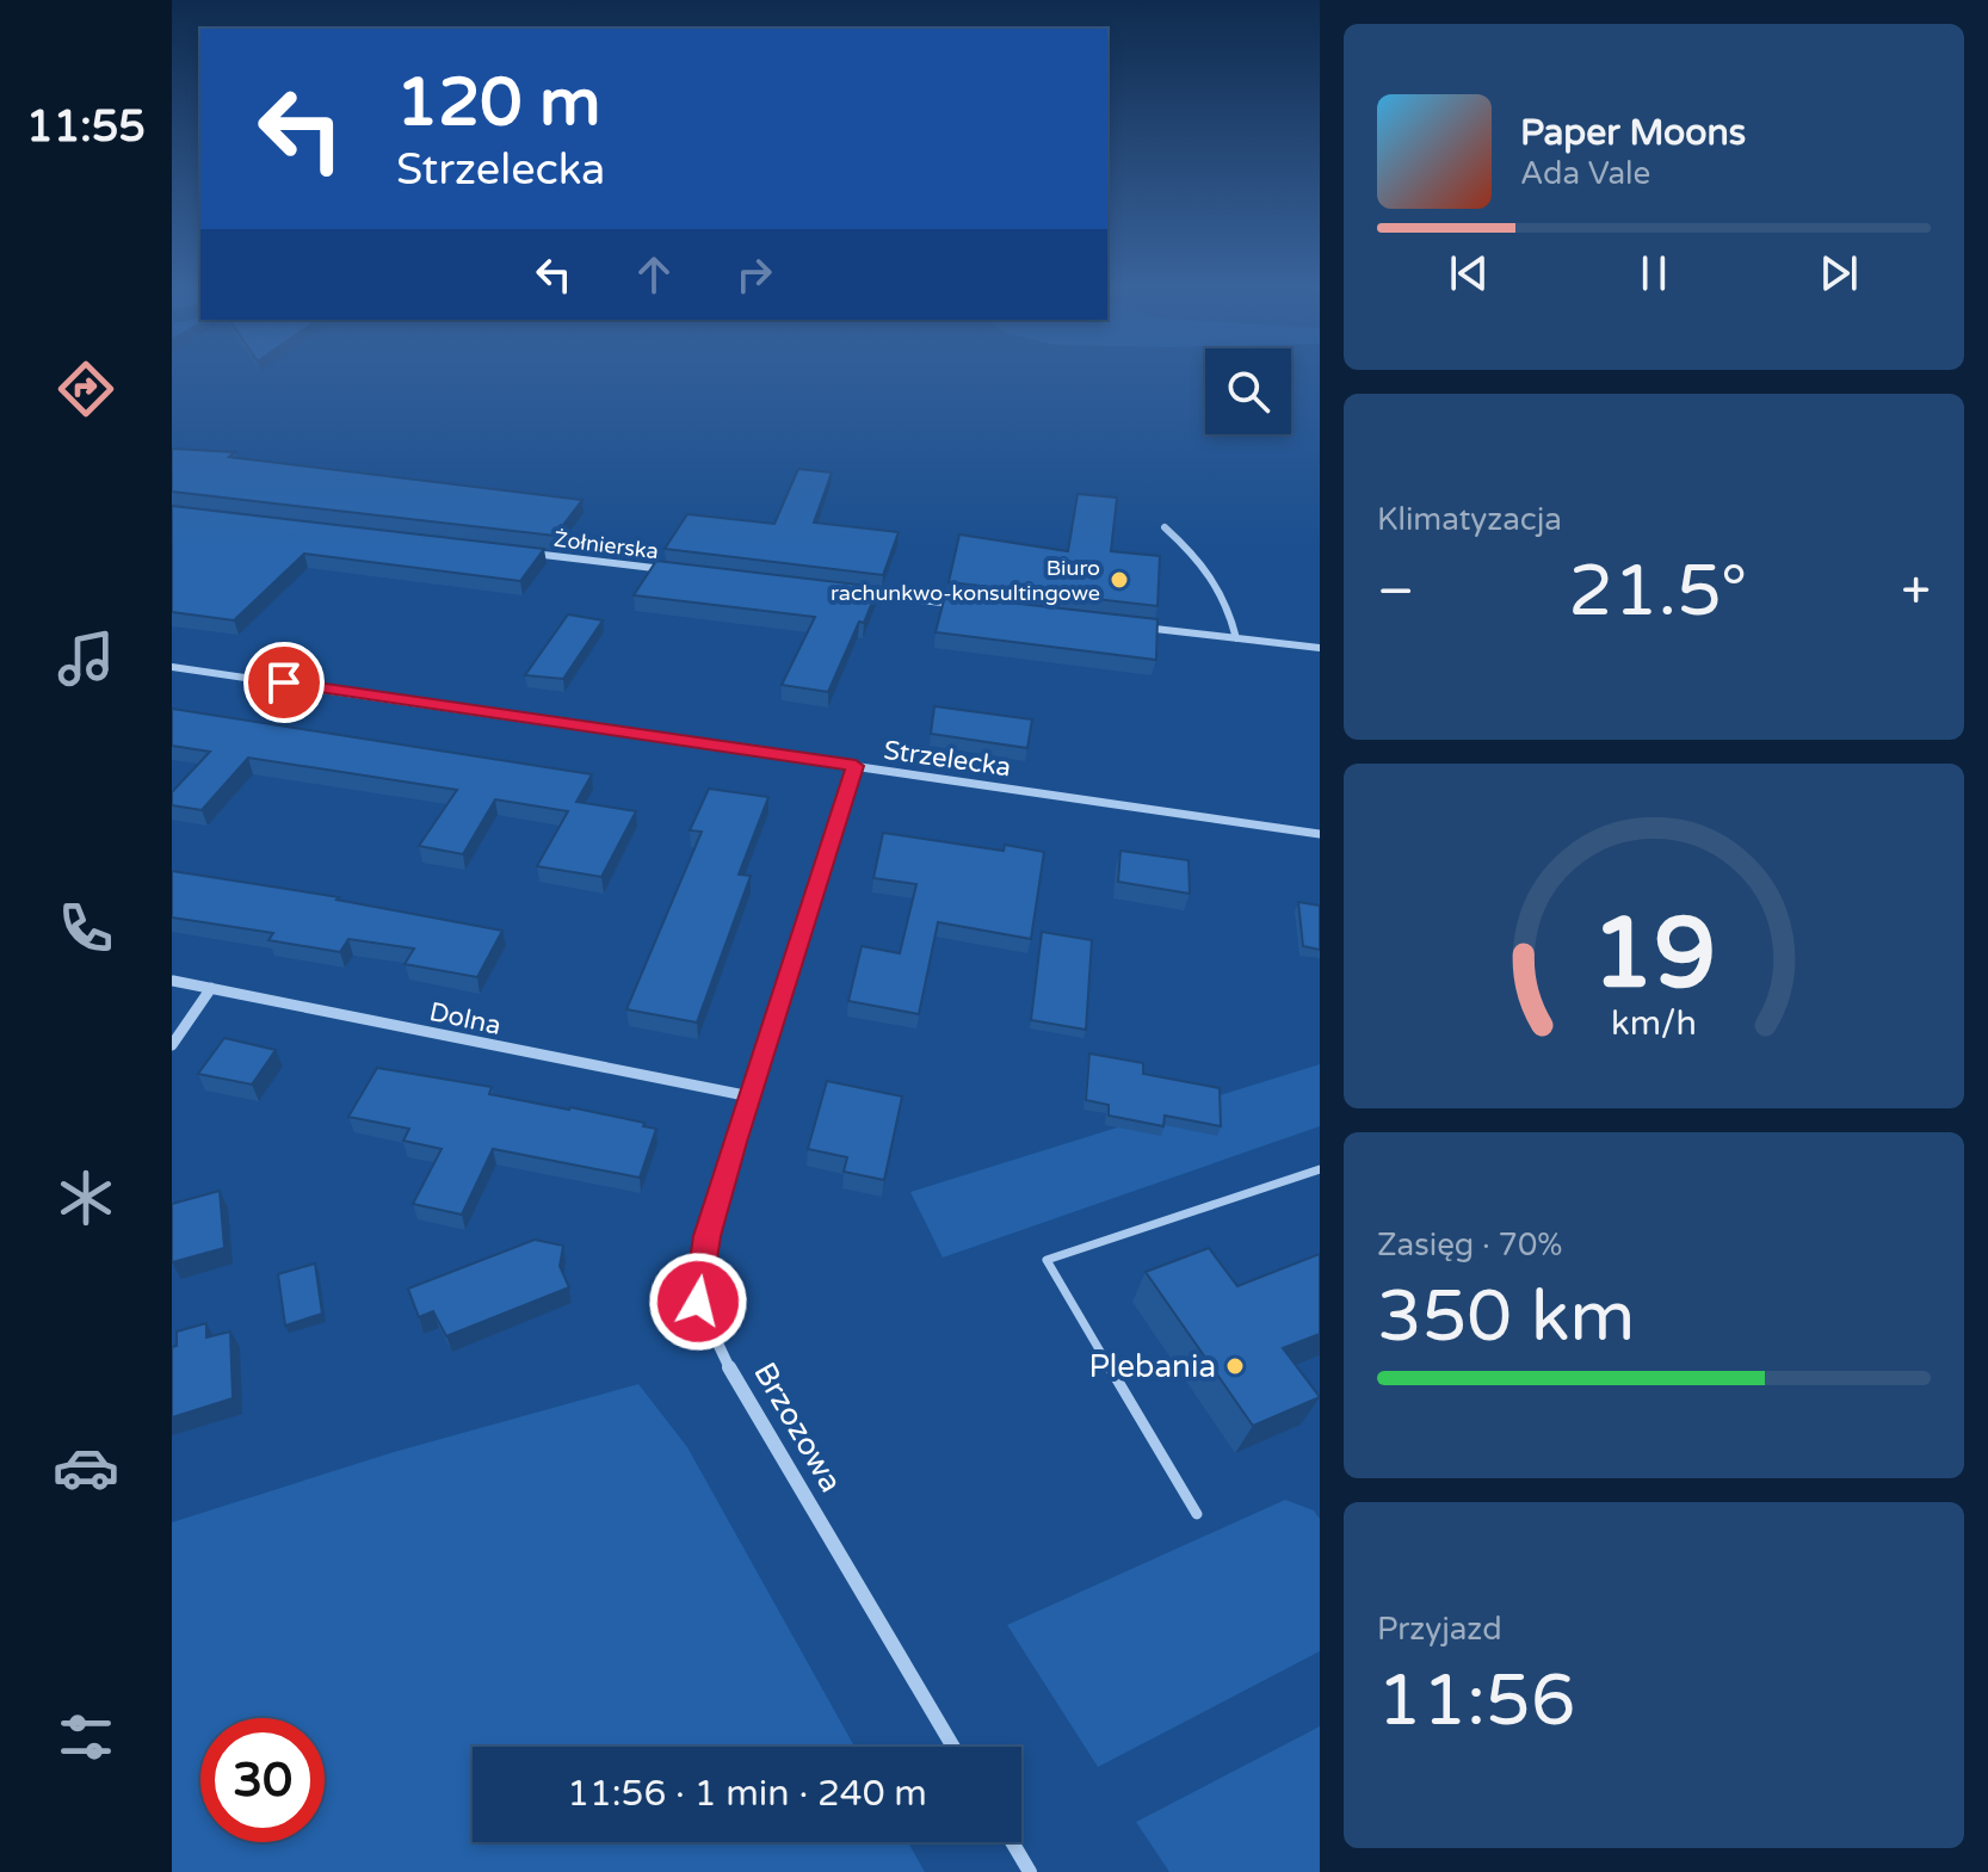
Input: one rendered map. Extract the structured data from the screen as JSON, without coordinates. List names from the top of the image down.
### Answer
{
  "streets": {
    "street": [
      "Żołnierska",
      "Strzelecka",
      "Dolna",
      "Brzozowa"
    ]
  },
  "crossings": [
    ["Strzelecka", "Brzozowa"],
    ["Dolna", "Brzozowa"]
  ],
  "places": ["Biuro rachunkwo-konsultingowe", "Plebania"],
  "page": {
    "tabs": "11:55",
    "turn": ["120 m", "Strzelecka"],
    "song": ["Paper Moons", "Ada Vale"],
    "tile": [
      "Klimatyzacja",
      ["Zasięg · 70%", "350 km"],
      ["Przyjazd", "11:56"]
    ],
    "heat": ["−", "21.5°", "+"],
    "limit": "30",
    "trip": "11:56 · 1 min · 240 m",
    "gauge": ["19", "km/h"]
  }
}
